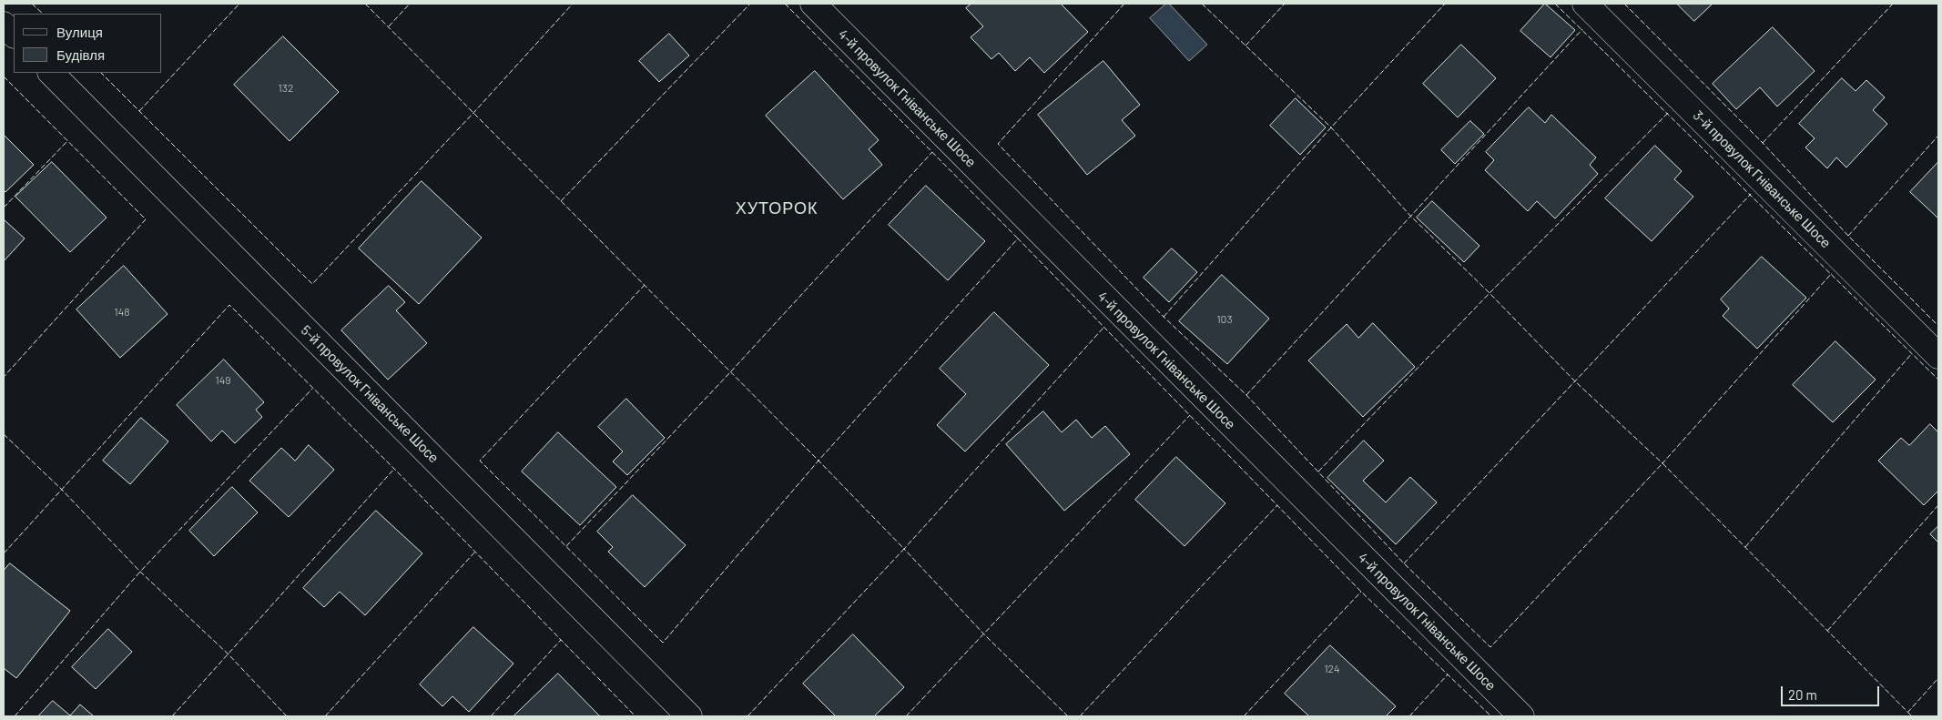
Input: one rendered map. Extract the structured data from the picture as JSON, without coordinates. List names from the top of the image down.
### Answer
{
  "streets": {
    "street": ["4-й провулок Гніванське Шосе", "3-й провулок Гніванське Шосе", "5-й провулок Гніванське Шосе"]
  },
  "districts": ["ХУТОРОК"],
  "house_numbers": [
    "132",
    "148",
    "103",
    "149",
    "124"
  ],
  "legend": ["Вулиця", "Будівля"],
  "scale_bar": "20 m"
}
